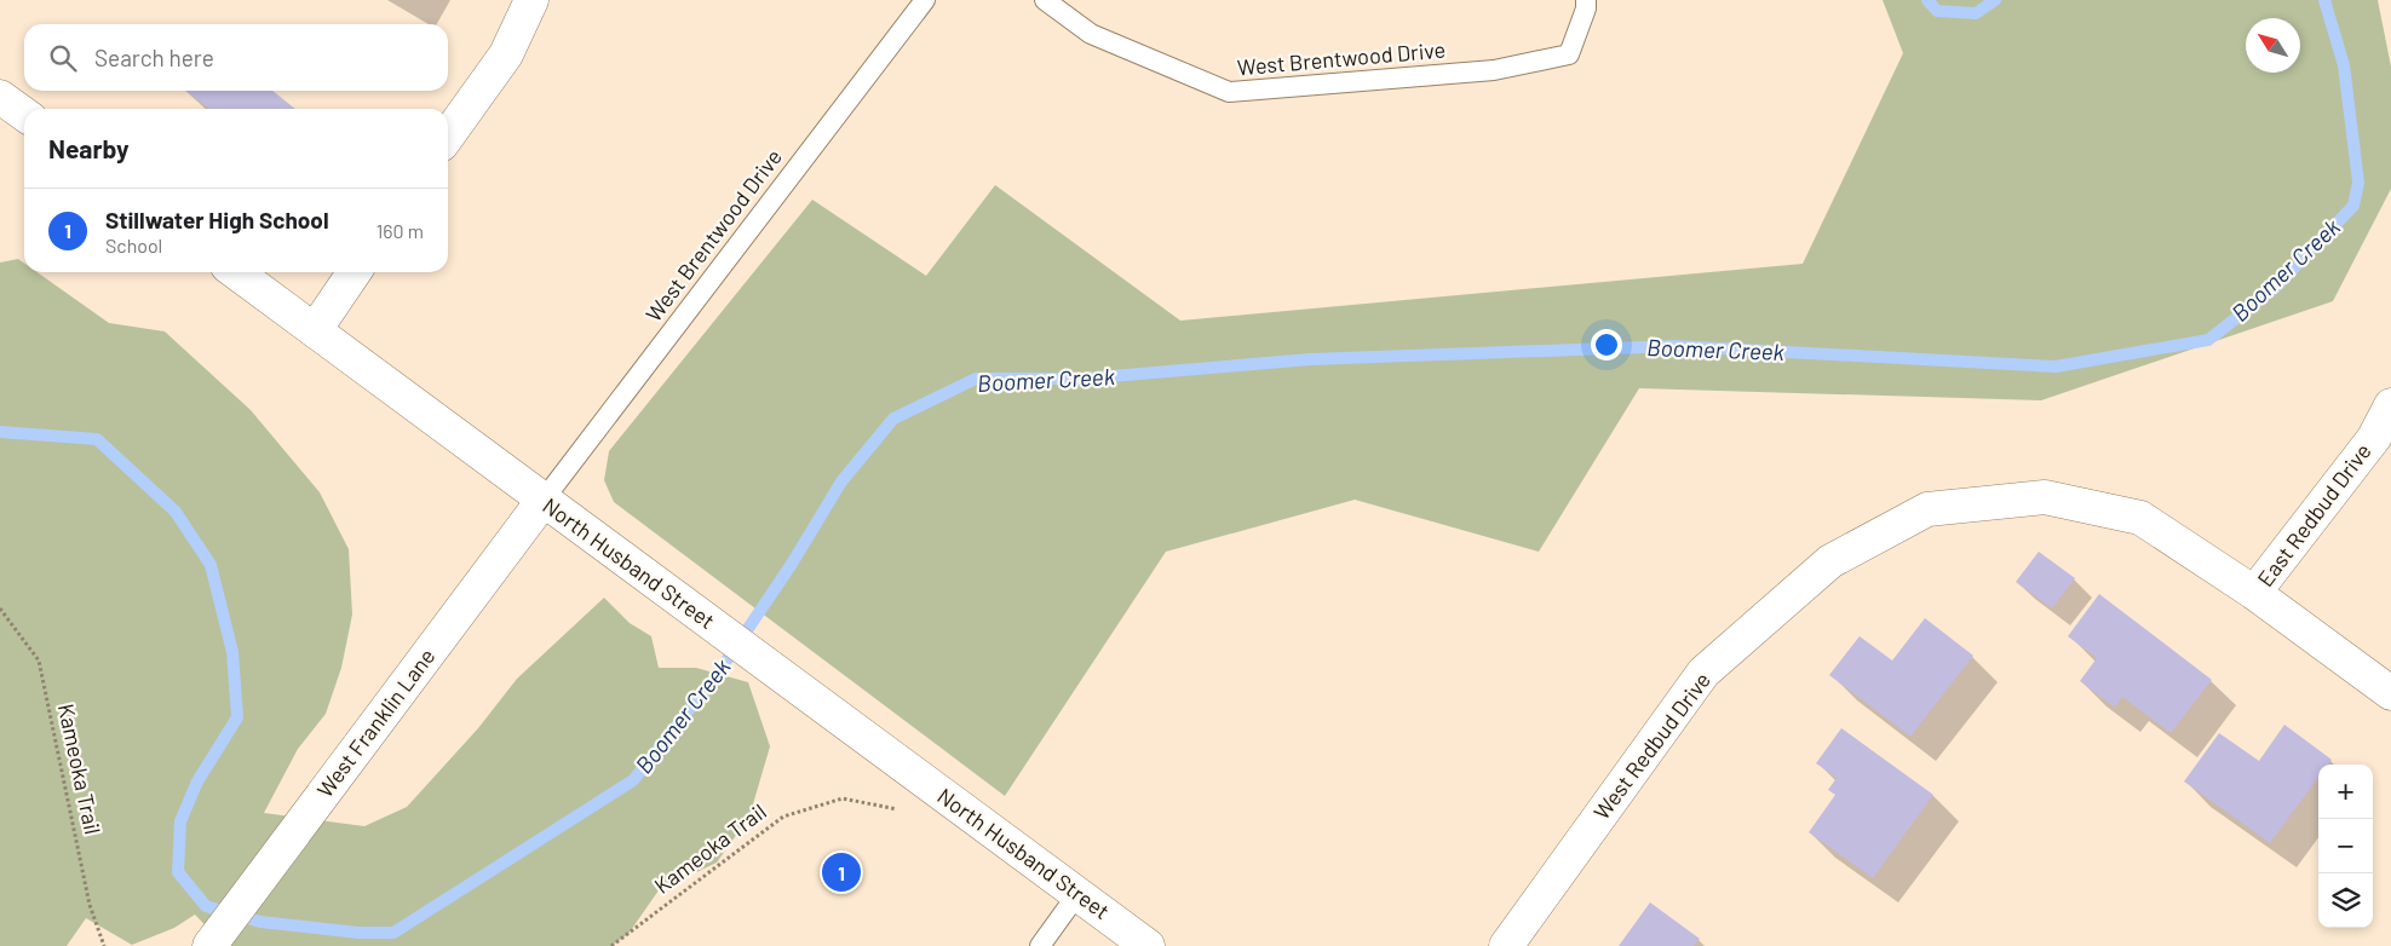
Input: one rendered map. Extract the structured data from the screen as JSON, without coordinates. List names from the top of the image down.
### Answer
{
  "streets": {
    "street": [
      "East Redbud Drive",
      "North Husband Street",
      "West Franklin Lane",
      "West Redbud Drive"
    ],
    "lane": ["West Brentwood Drive"],
    "path": ["Kameoka Trail"]
  },
  "crossings": [
    ["West Brentwood Drive", "North Husband Street"],
    ["West Brentwood Drive", "West Franklin Lane"],
    ["East Redbud Drive", "West Redbud Drive"],
    ["North Husband Street", "West Franklin Lane"]
  ],
  "water": ["Boomer Creek"],
  "north": "top left",
  "page": {
    "search": "Search here",
    "heading": "Nearby",
    "list": [
      {
        "mark": "1",
        "name": "Stillwater High School",
        "note": "School",
        "value": "160 m"
      }
    ],
    "map_buttons": ["+", "−"],
    "pins": "1"
  }
}
